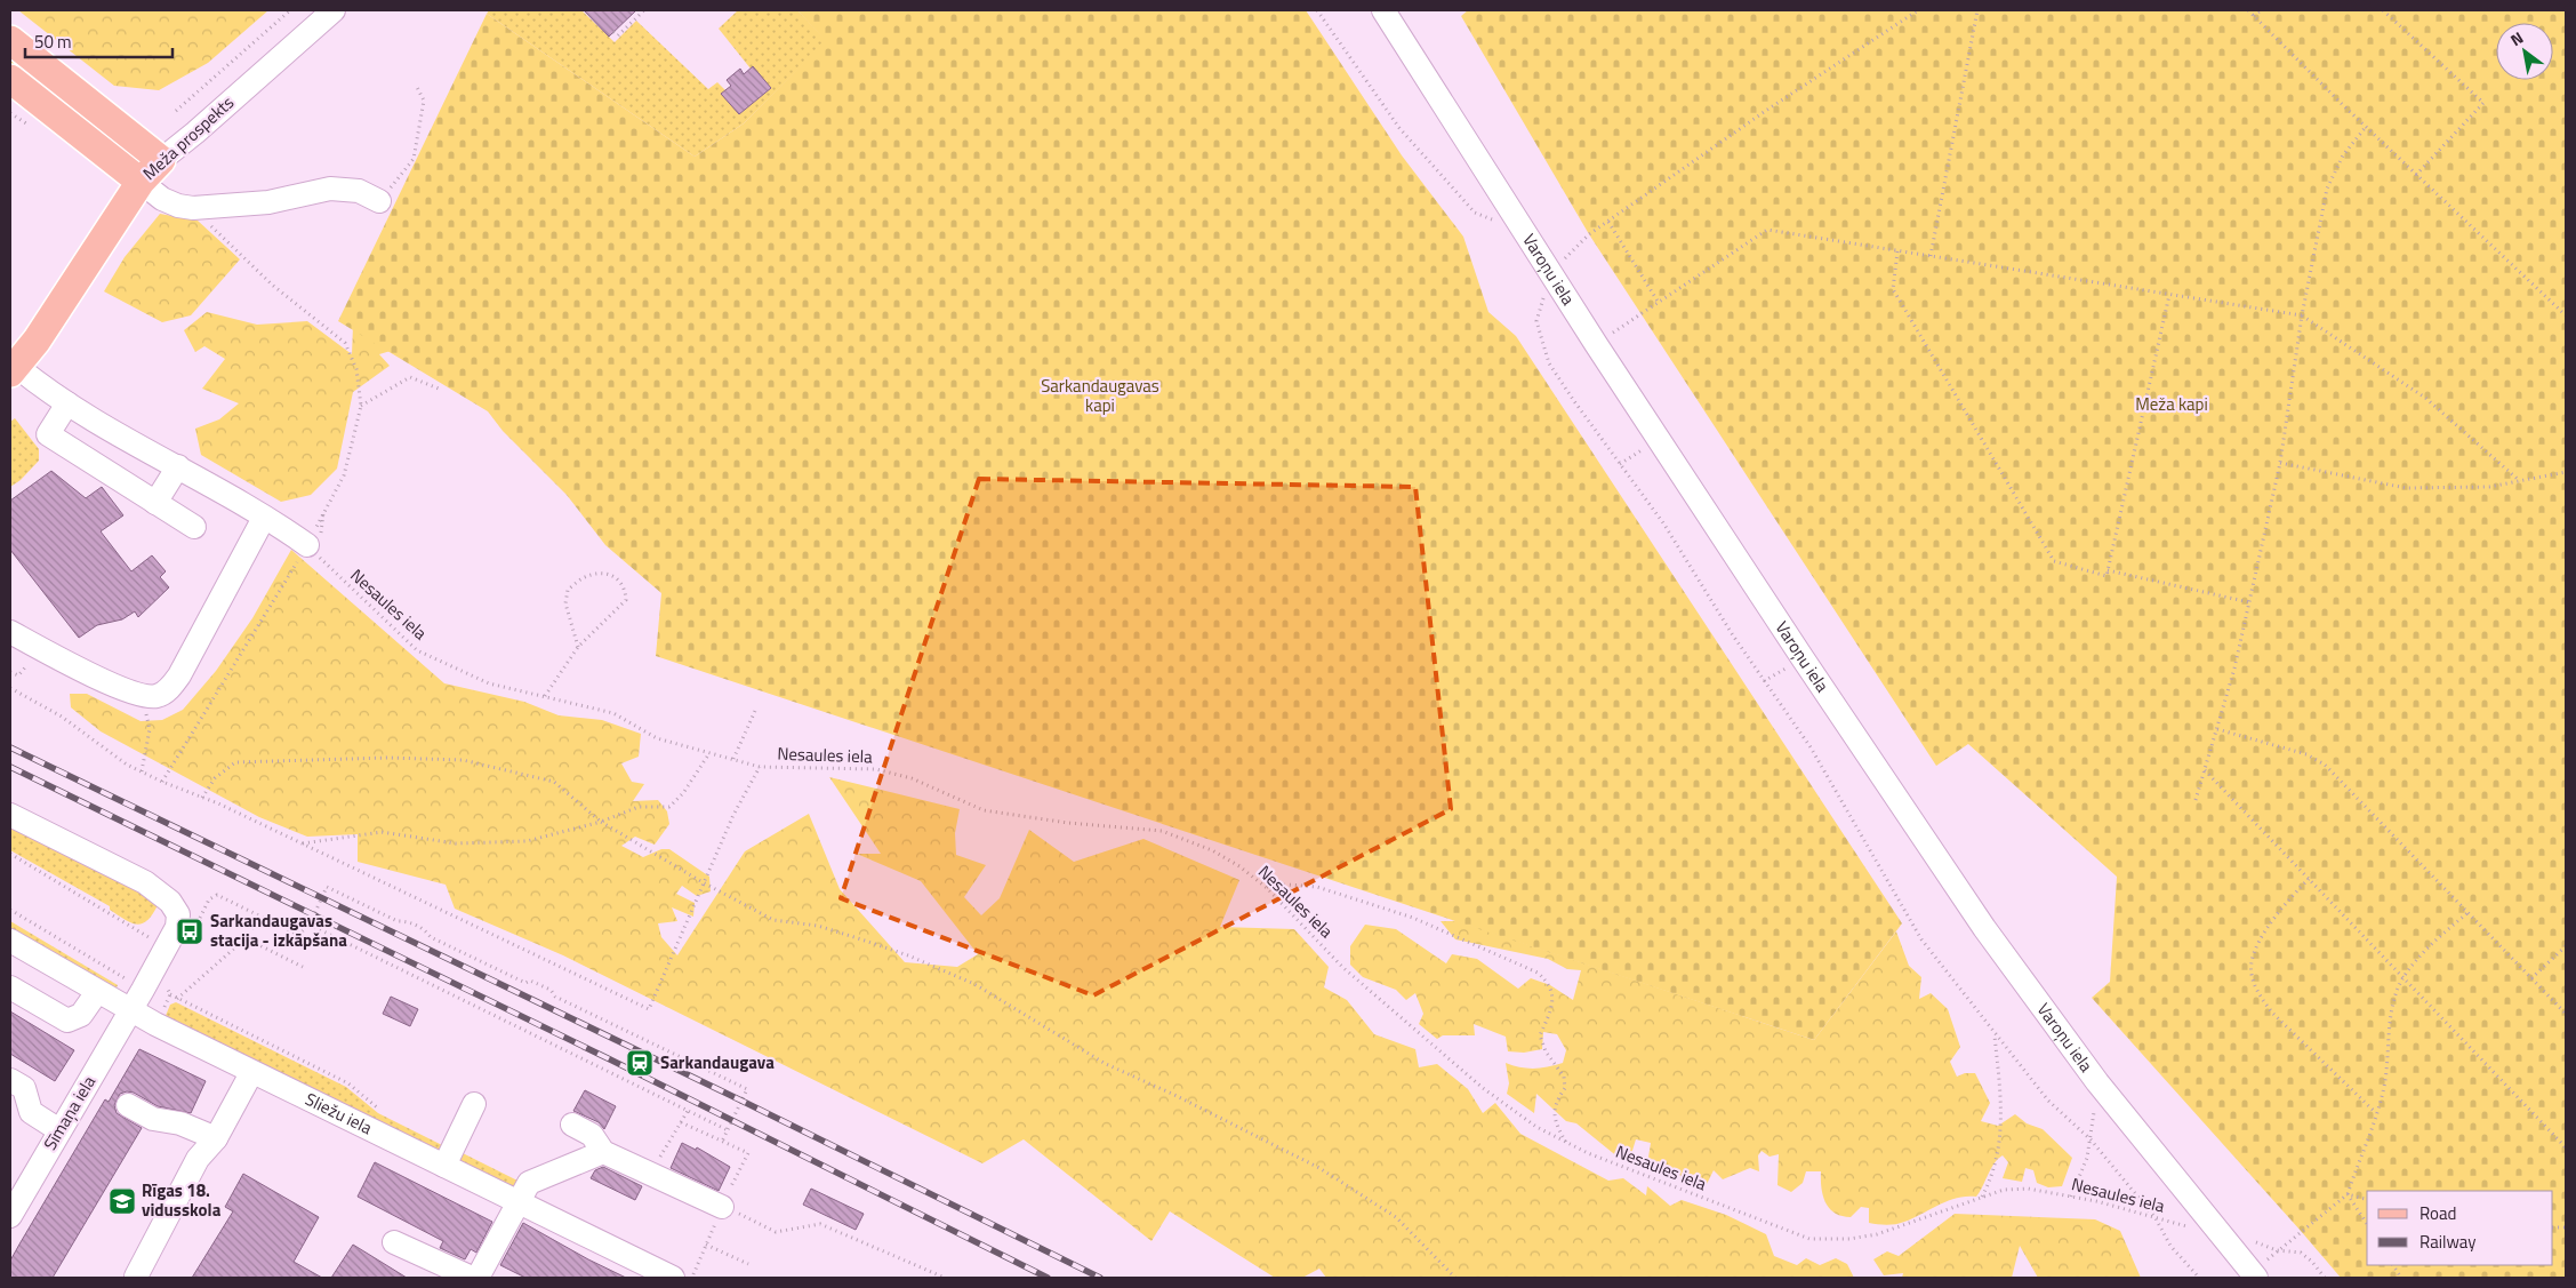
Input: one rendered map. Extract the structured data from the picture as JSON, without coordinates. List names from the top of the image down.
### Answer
{
  "streets": {
    "main road": ["Meža prospekts"],
    "street": ["Varoņu iela", "Sīmaņa iela", "Sliežu iela"],
    "path": ["Nesaules iela"]
  },
  "crossings": [
    ["Varoņu iela", "Nesaules iela"],
    ["Sīmaņa iela", "Sliežu iela"]
  ],
  "parks": ["Sarkandaugavas kapi", "Meža kapi"],
  "places": {
    "bus stop": ["Sarkandaugavas stacija - izkāpšana"],
    "station": ["Sarkandaugava"],
    "school or university": ["Rīgas 18. vidusskola"]
  },
  "legend": ["Road", "Railway"],
  "scale_bar": "50 m",
  "north": "top left"
}
